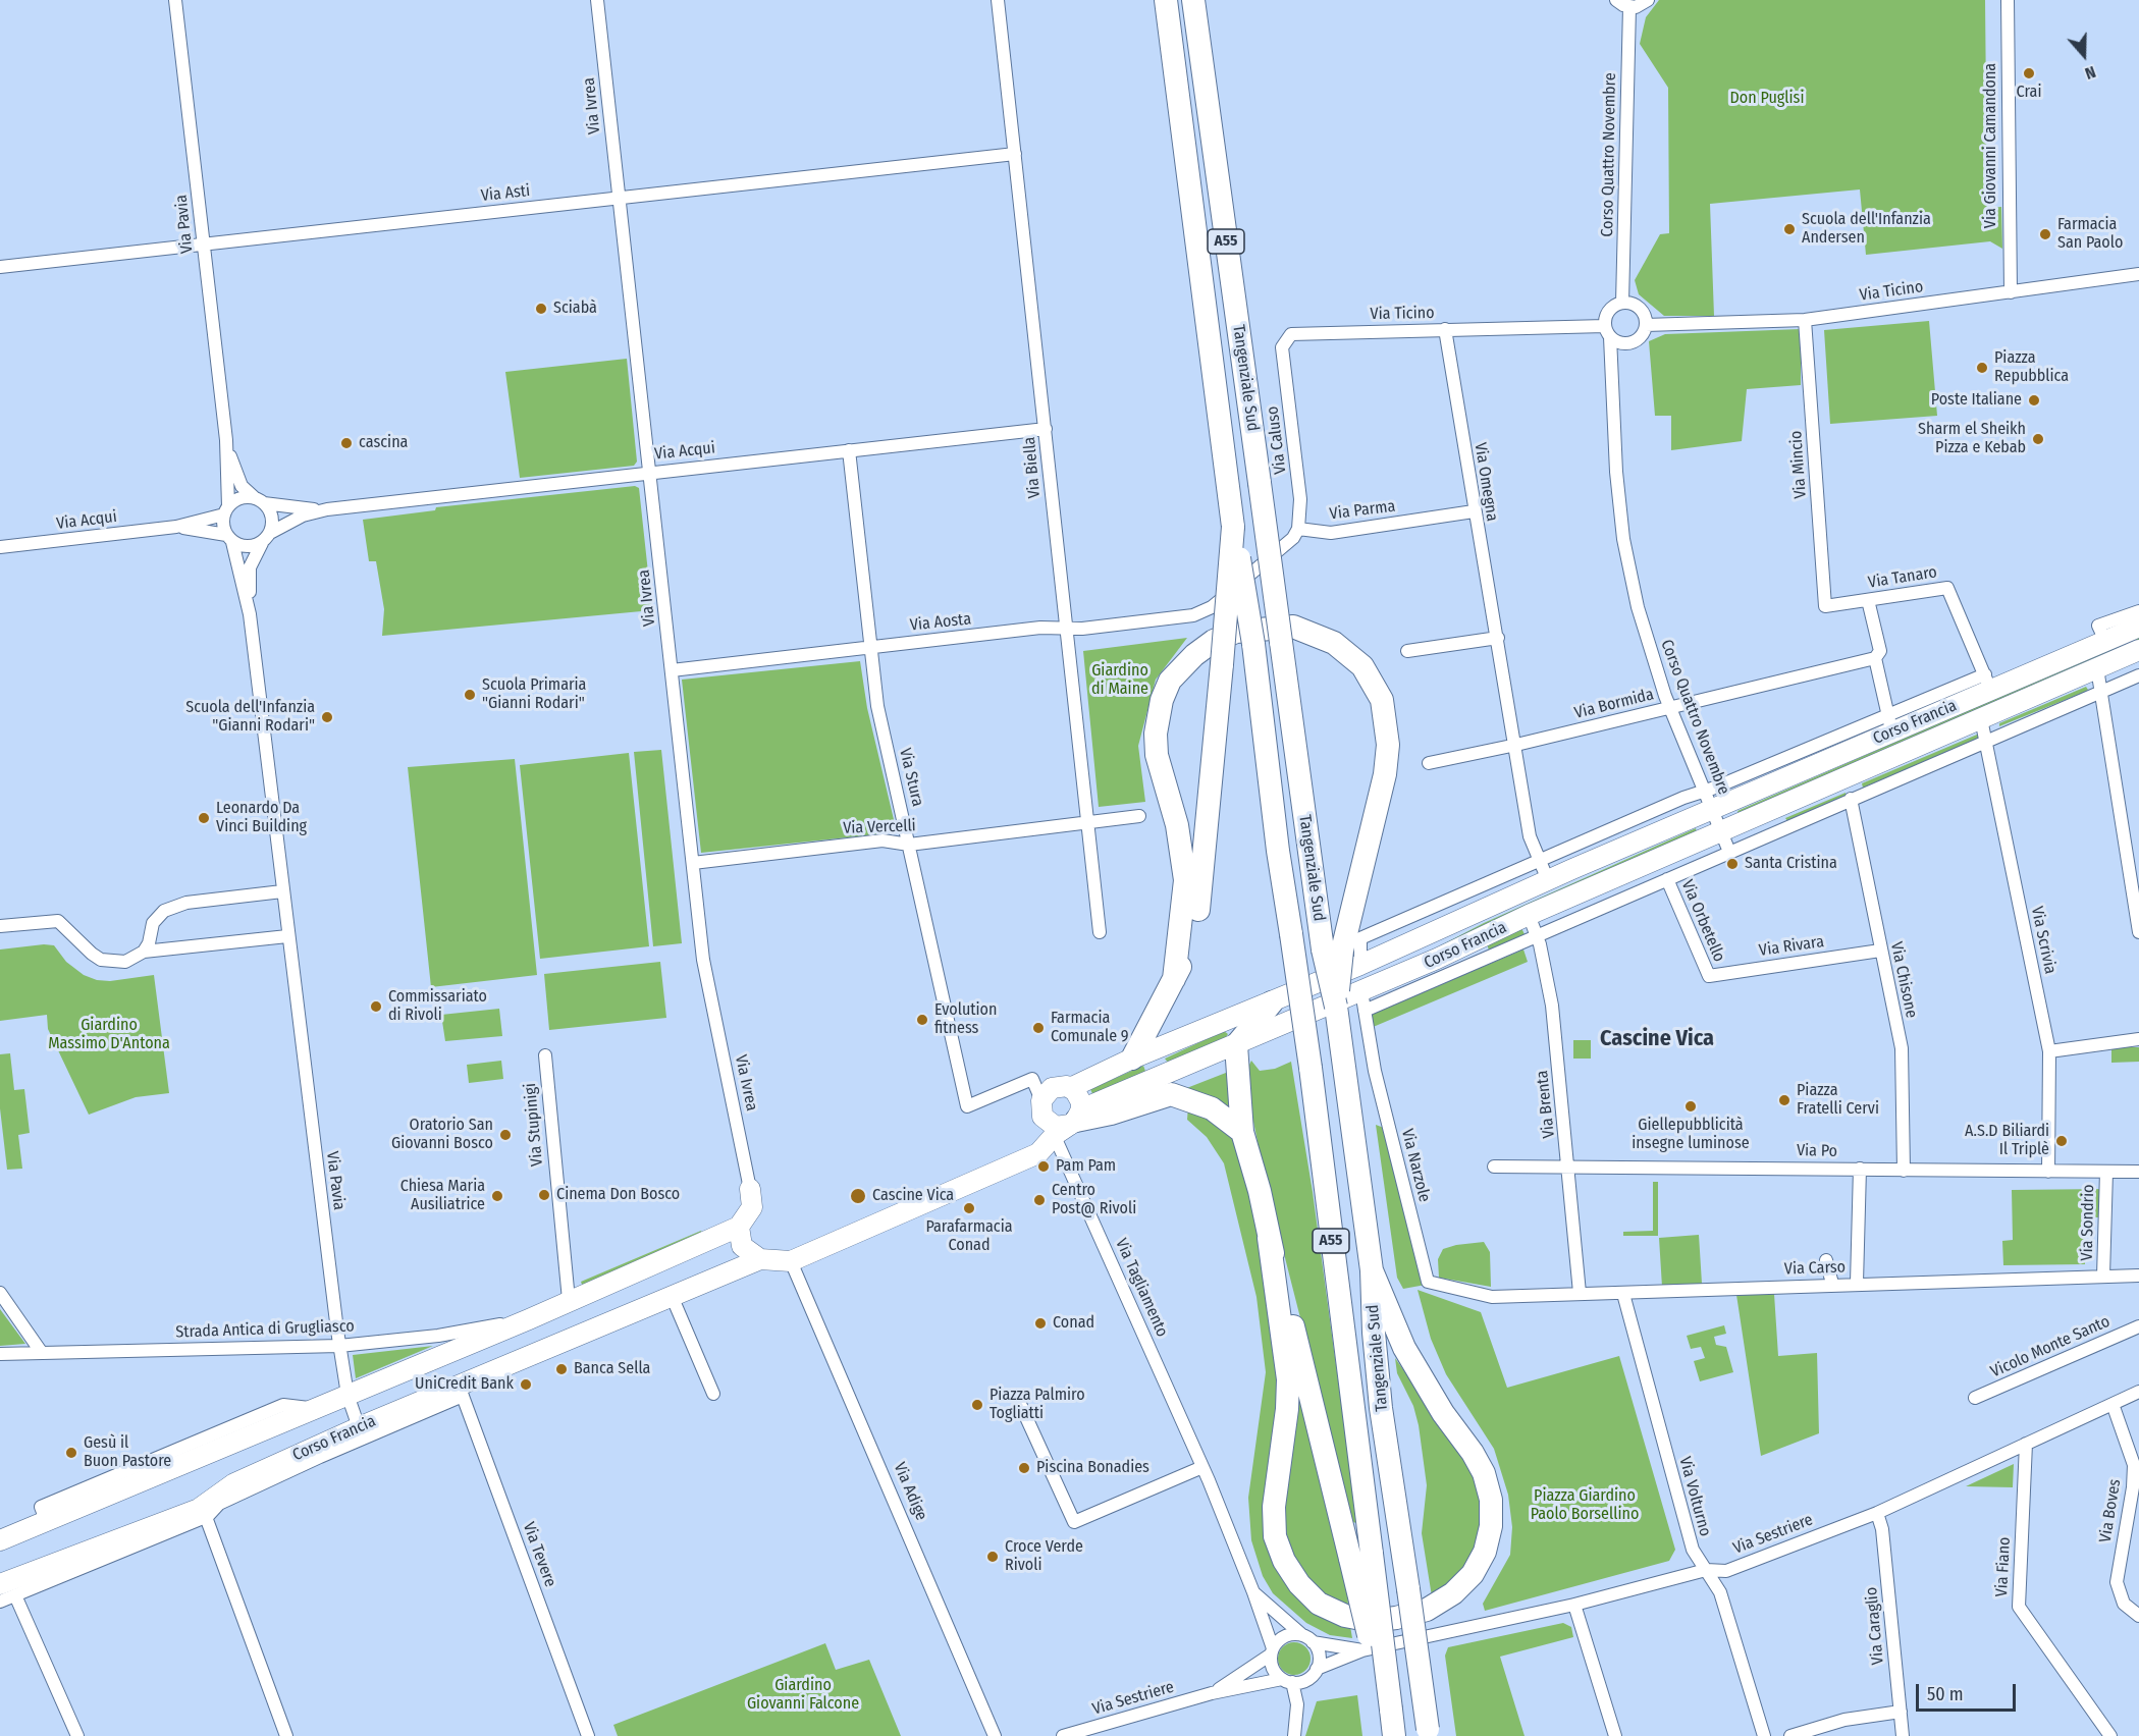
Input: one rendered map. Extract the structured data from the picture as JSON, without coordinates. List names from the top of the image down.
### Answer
{
  "streets": {
    "highway": ["A55", "Tangenziale Sud"],
    "main road": ["Corso Francia"],
    "street": [
      "Via Ivrea",
      "Via Giovanni Camandona",
      "Corso Quattro Novembre",
      "Via Asti",
      "Via Pavia",
      "Via Ticino",
      "Via Caluso",
      "Via Acqui",
      "Via Mincio",
      "Via Biella",
      "Via Omegna",
      "Via Parma",
      "Via Tanaro",
      "Via Aosta",
      "Via Bormida",
      "Via Stura",
      "Via Vercelli",
      "Via Orbetello",
      "Via Scrivia",
      "Via Rivara",
      "Via Chisone",
      "Via Brenta",
      "Via Stupinigi",
      "Via Po",
      "Via Narzole",
      "Via Sondrio",
      "Via Carso",
      "Via Tagliamento",
      "Strada Antica di Grugliasco",
      "Vicolo Monte Santo",
      "Via Adige",
      "Via Volturno",
      "Via Boves",
      "Via Sestriere",
      "Via Tevere",
      "Via Fiano",
      "Via Caraglio"
    ]
  },
  "crossings": [
    ["Via Ivrea", "Via Asti"],
    ["Via Ivrea", "Via Acqui"],
    ["Via Ivrea", "Via Aosta"],
    ["Via Ivrea", "Via Vercelli"],
    ["Via Giovanni Camandona", "Via Ticino"],
    ["Corso Quattro Novembre", "Via Ticino"],
    ["Corso Quattro Novembre", "Via Bormida"],
    ["Corso Quattro Novembre", "Corso Francia"],
    ["Via Asti", "Via Pavia"],
    ["Via Asti", "Via Biella"],
    ["Via Pavia", "Via Acqui"],
    ["Via Pavia", "Corso Francia"],
    ["Via Pavia", "Strada Antica di Grugliasco"],
    ["Via Ticino", "Via Caluso"],
    ["Via Ticino", "Via Mincio"],
    ["Via Ticino", "Via Omegna"],
    ["Via Caluso", "Via Parma"],
    ["Via Caluso", "Via Aosta"],
    ["Via Acqui", "Via Biella"],
    ["Via Acqui", "Via Stura"],
    ["Via Mincio", "Via Tanaro"],
    ["Via Biella", "Via Aosta"],
    ["Via Biella", "Via Vercelli"],
    ["Via Omegna", "Via Parma"],
    ["Via Omegna", "Via Bormida"],
    ["Via Omegna", "Corso Francia"],
    ["Via Parma", "Via Aosta"],
    ["Via Tanaro", "Corso Francia"],
    ["Via Aosta", "Via Stura"],
    ["Corso Francia", "Via Stura"],
    ["Corso Francia", "Via Orbetello"],
    ["Corso Francia", "Via Scrivia"],
    ["Corso Francia", "Via Chisone"],
    ["Corso Francia", "Via Brenta"],
    ["Corso Francia", "Via Stupinigi"],
    ["Corso Francia", "Via Narzole"],
    ["Corso Francia", "Via Tagliamento"],
    ["Corso Francia", "Strada Antica di Grugliasco"],
    ["Corso Francia", "Via Adige"],
    ["Corso Francia", "Via Tevere"],
    ["Via Stura", "Via Vercelli"],
    ["Via Stura", "Via Tagliamento"],
    ["Via Orbetello", "Via Rivara"],
    ["Via Scrivia", "Via Po"],
    ["Via Rivara", "Via Chisone"],
    ["Via Chisone", "Via Po"],
    ["Via Brenta", "Via Po"],
    ["Via Brenta", "Via Carso"],
    ["Via Po", "Via Sondrio"],
    ["Via Narzole", "Via Carso"],
    ["Via Sondrio", "Via Carso"],
    ["Via Carso", "Via Volturno"],
    ["Via Tagliamento", "Via Sestriere"],
    ["Via Volturno", "Via Sestriere"],
    ["Via Boves", "Via Sestriere"],
    ["Via Sestriere", "Via Fiano"],
    ["Via Sestriere", "Via Caraglio"]
  ],
  "districts": ["Cascine Vica"],
  "parks": [
    "Don Puglisi",
    "Giardino di Maine",
    "Giardino Massimo D'Antona",
    "Piazza Giardino Paolo Borsellino",
    "Giardino Giovanni Falcone"
  ],
  "places": [
    "Crai",
    "Scuola dell'Infanzia Andersen",
    "Farmacia San Paolo",
    "Sciabà",
    "Piazza Repubblica",
    "Poste Italiane",
    "Sharm el Sheikh Pizza e Kebab",
    "cascina",
    "Scuola Primaria \"Gianni Rodari\"",
    "Scuola dell'Infanzia \"Gianni Rodari\"",
    "Leonardo Da Vinci Building",
    "Santa Cristina",
    "Commissariato di Rivoli",
    "Evolution fitness",
    "Farmacia Comunale 9",
    "Piazza Fratelli Cervi",
    "Giellepubblicità insegne luminose",
    "Oratorio San Giovanni Bosco",
    "A.S.D Biliardi Il Triplè",
    "Pam Pam",
    "Cinema Don Bosco",
    "Chiesa Maria Ausiliatrice",
    "Cascine Vica",
    "Centro Post@ Rivoli",
    "Parafarmacia Conad",
    "Conad",
    "Banca Sella",
    "UniCredit Bank",
    "Piazza Palmiro Togliatti",
    "Gesù il Buon Pastore",
    "Piscina Bonadies",
    "Croce Verde Rivoli"
  ],
  "scale_bar": "50 m",
  "north": "bottom"
}
